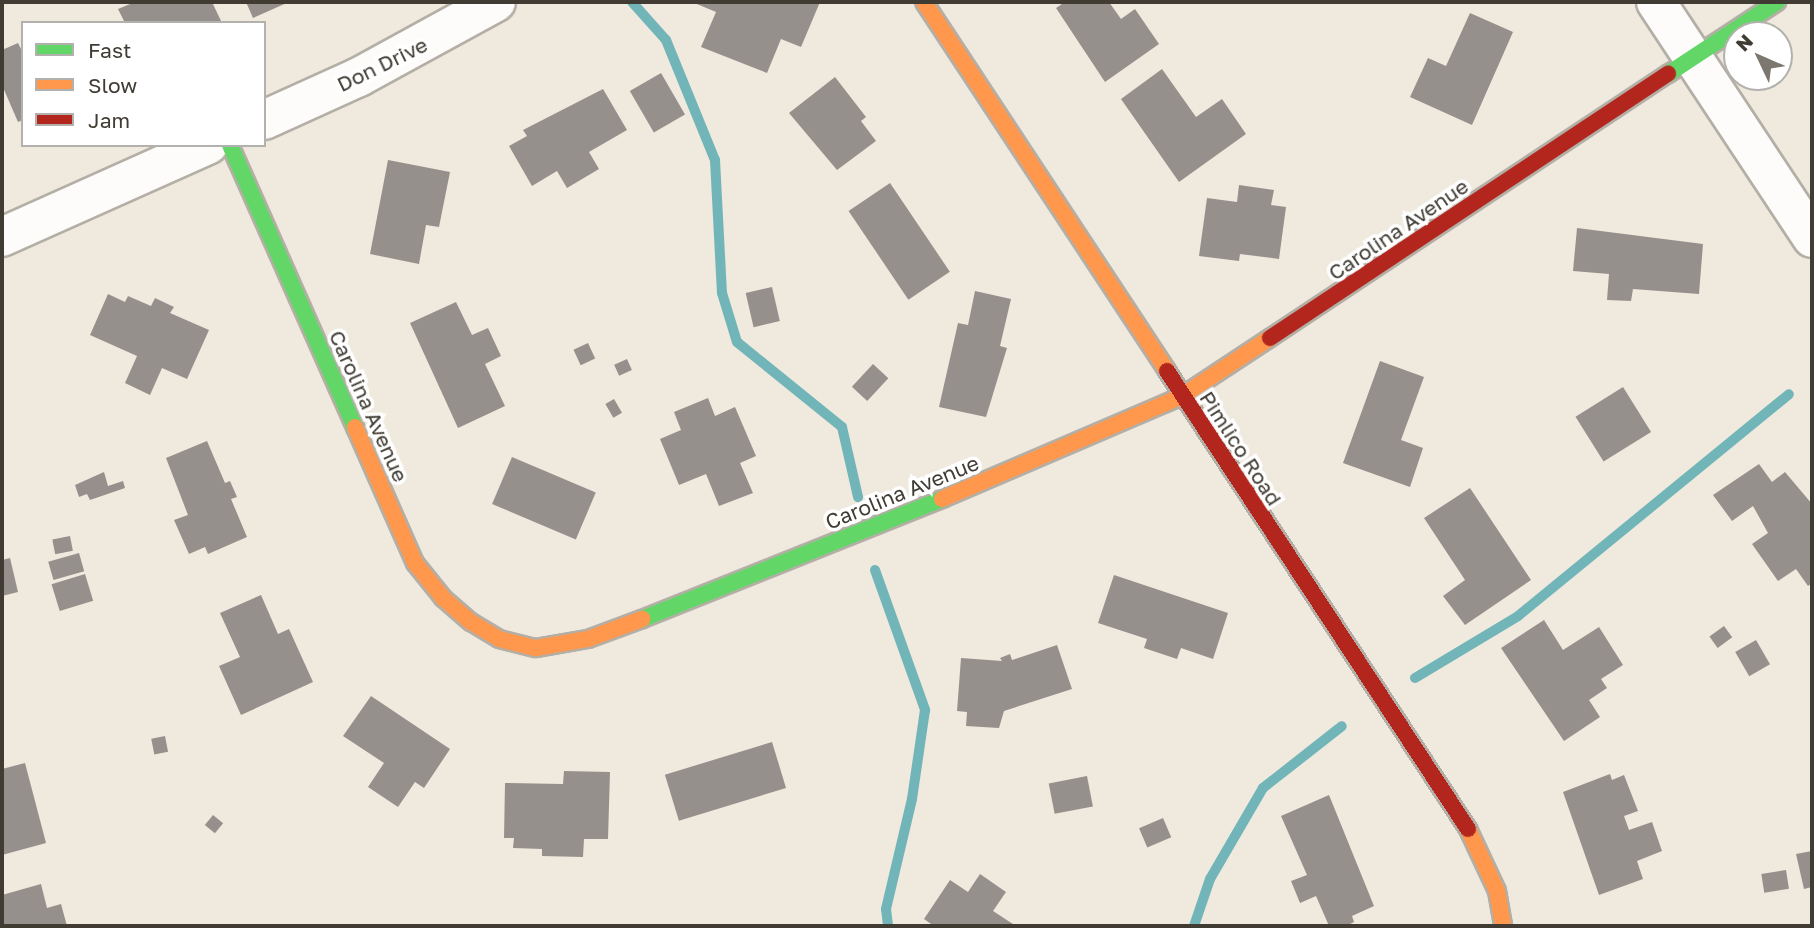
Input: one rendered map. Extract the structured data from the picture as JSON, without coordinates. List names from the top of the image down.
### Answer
{
  "streets": {
    "street": ["Don Drive", "Carolina Avenue", "Pimlico Road"]
  },
  "crossings": [
    ["Carolina Avenue", "Pimlico Road"]
  ],
  "legend": ["Fast", "Slow", "Jam"],
  "north": "top left"
}
